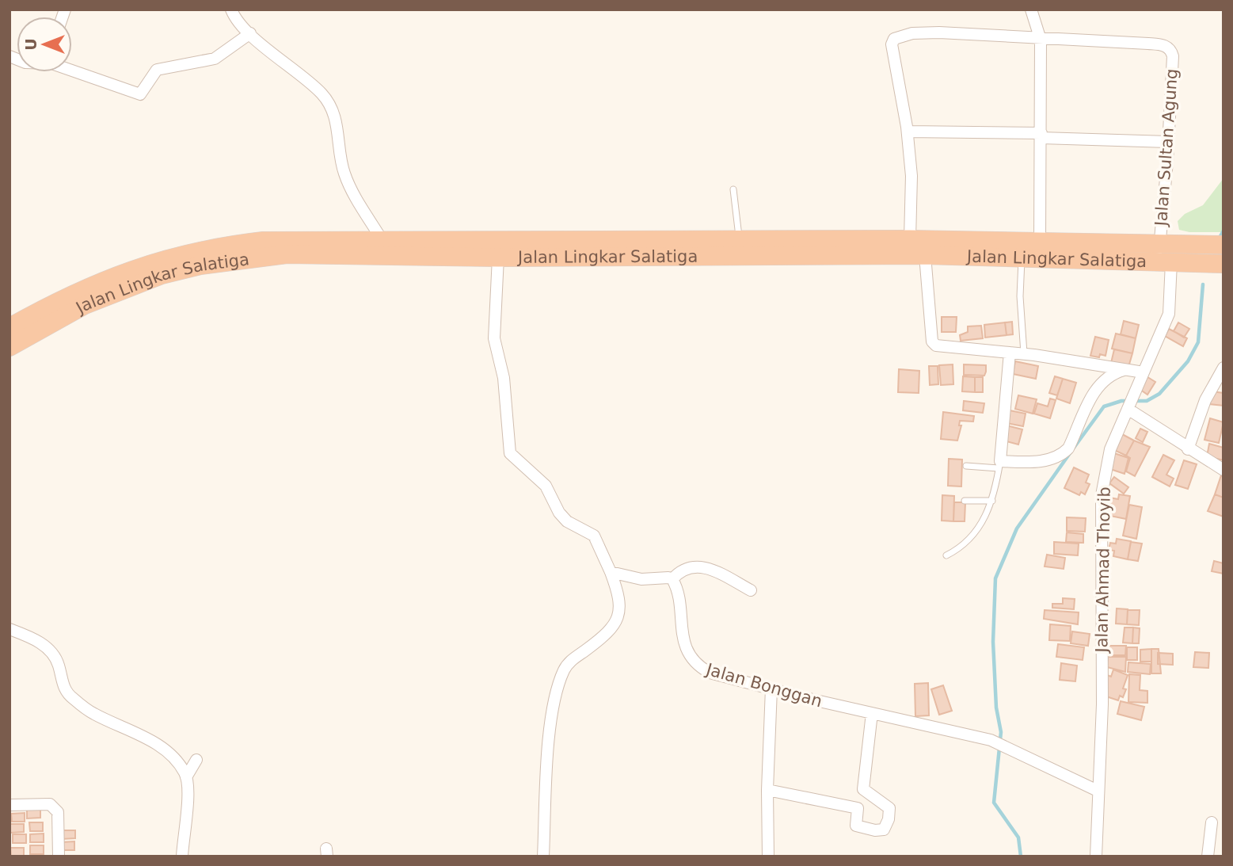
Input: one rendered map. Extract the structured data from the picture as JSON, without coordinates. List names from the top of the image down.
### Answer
{
  "streets": {
    "highway": ["Jalan Lingkar Salatiga"],
    "street": ["Jalan Sultan Agung", "Jalan Ahmad Thoyib", "Jalan Bonggan"]
  },
  "crossings": [
    ["Jalan Sultan Agung", "Jalan Lingkar Salatiga"],
    ["Jalan Sultan Agung", "Jalan Ahmad Thoyib"],
    ["Jalan Lingkar Salatiga", "Jalan Ahmad Thoyib"],
    ["Jalan Ahmad Thoyib", "Jalan Bonggan"]
  ],
  "north": "left"
}
